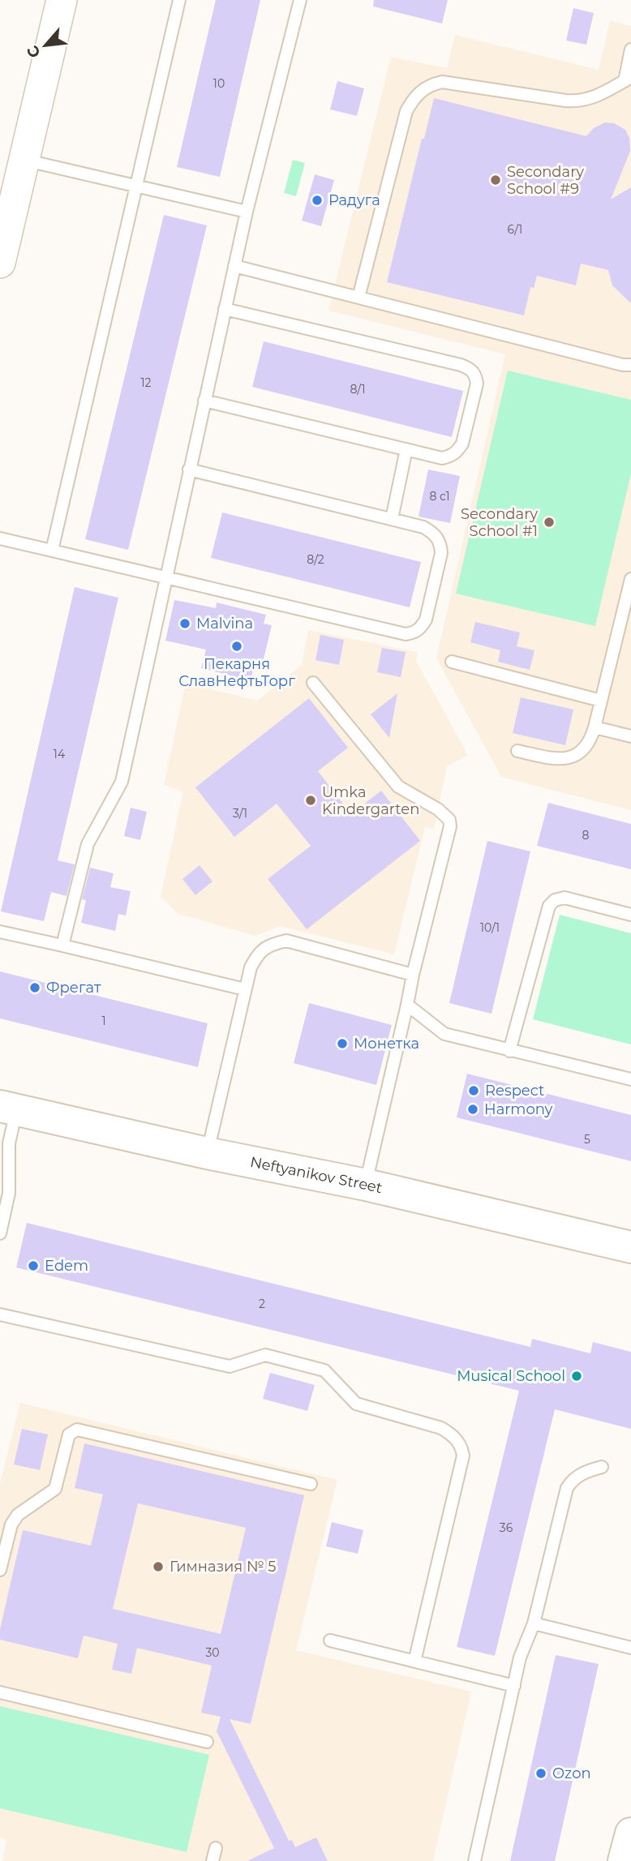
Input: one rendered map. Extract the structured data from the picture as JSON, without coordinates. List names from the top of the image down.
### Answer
{
  "streets": {
    "main road": ["Neftyanikov Street"]
  },
  "places": [
    "Secondary School #9",
    "Радуга",
    "Secondary School #1",
    "Malvina",
    "Пекарня СлавНефтьТорг",
    "Umka Kindergarten",
    "Фрегат",
    "Монетка",
    "Respect",
    "Harmony",
    "Edem",
    "Musical School",
    "Гимназия № 5",
    "Ozon"
  ],
  "house_numbers": [
    "10",
    "6/1",
    "12",
    "8/1",
    "8 с1",
    "8/2",
    "14",
    "3/1",
    "8",
    "10/1",
    "1",
    "5",
    "2",
    "36",
    "30"
  ],
  "north": "bottom left"
}
